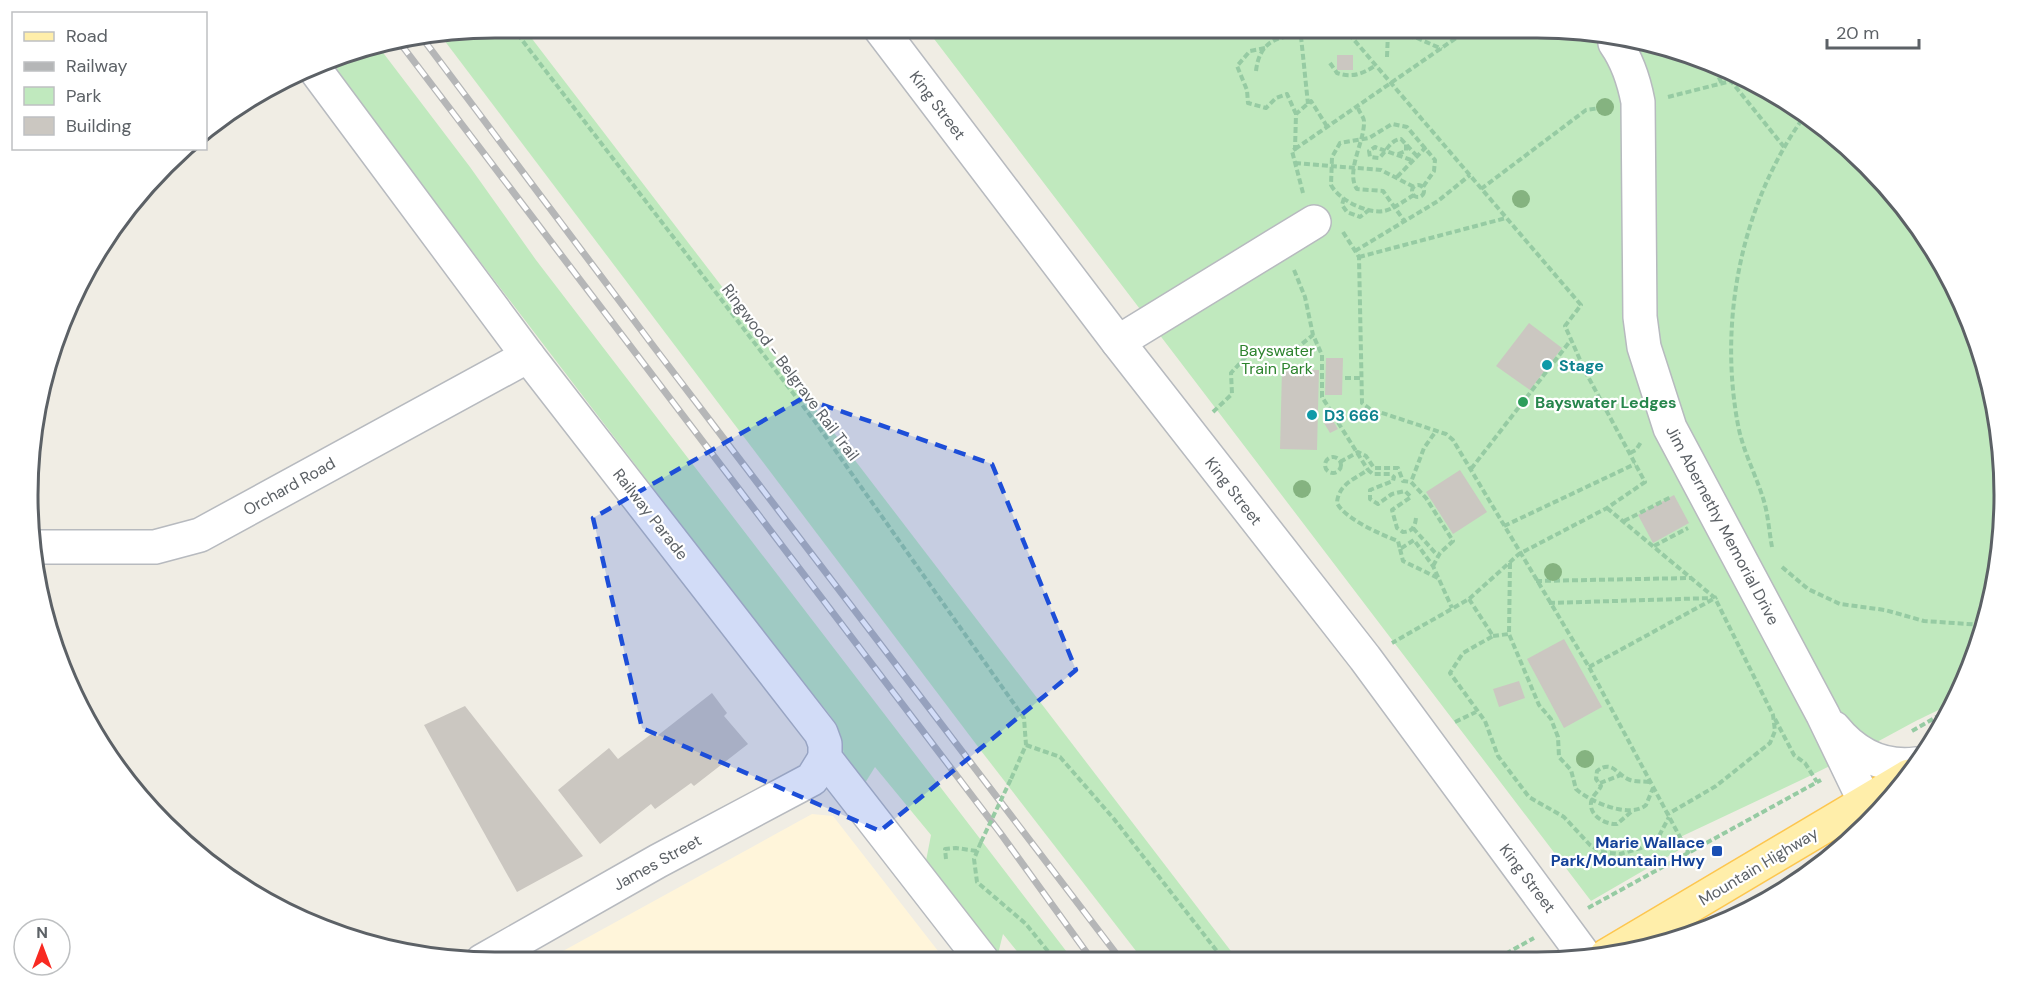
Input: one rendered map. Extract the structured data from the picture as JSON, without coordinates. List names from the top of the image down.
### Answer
{
  "streets": {
    "main road": ["Mountain Highway"],
    "street": [
      "King Street",
      "Orchard Road",
      "Railway Parade",
      "Jim Abernethy Memorial Drive",
      "James Street"
    ],
    "path": ["Ringwood - Belgrave Rail Trail"]
  },
  "crossings": [
    ["Orchard Road", "Railway Parade"],
    ["Railway Parade", "James Street"]
  ],
  "parks": ["Bayswater Train Park"],
  "places": {
    "other": ["Stage", "Bayswater Ledges", "D3 666"],
    "transit": ["Marie Wallace Park/Mountain Hwy"]
  },
  "legend": [
    "Road",
    "Railway",
    "Park",
    "Building"
  ],
  "scale_bar": "20 m",
  "north": "top"
}
